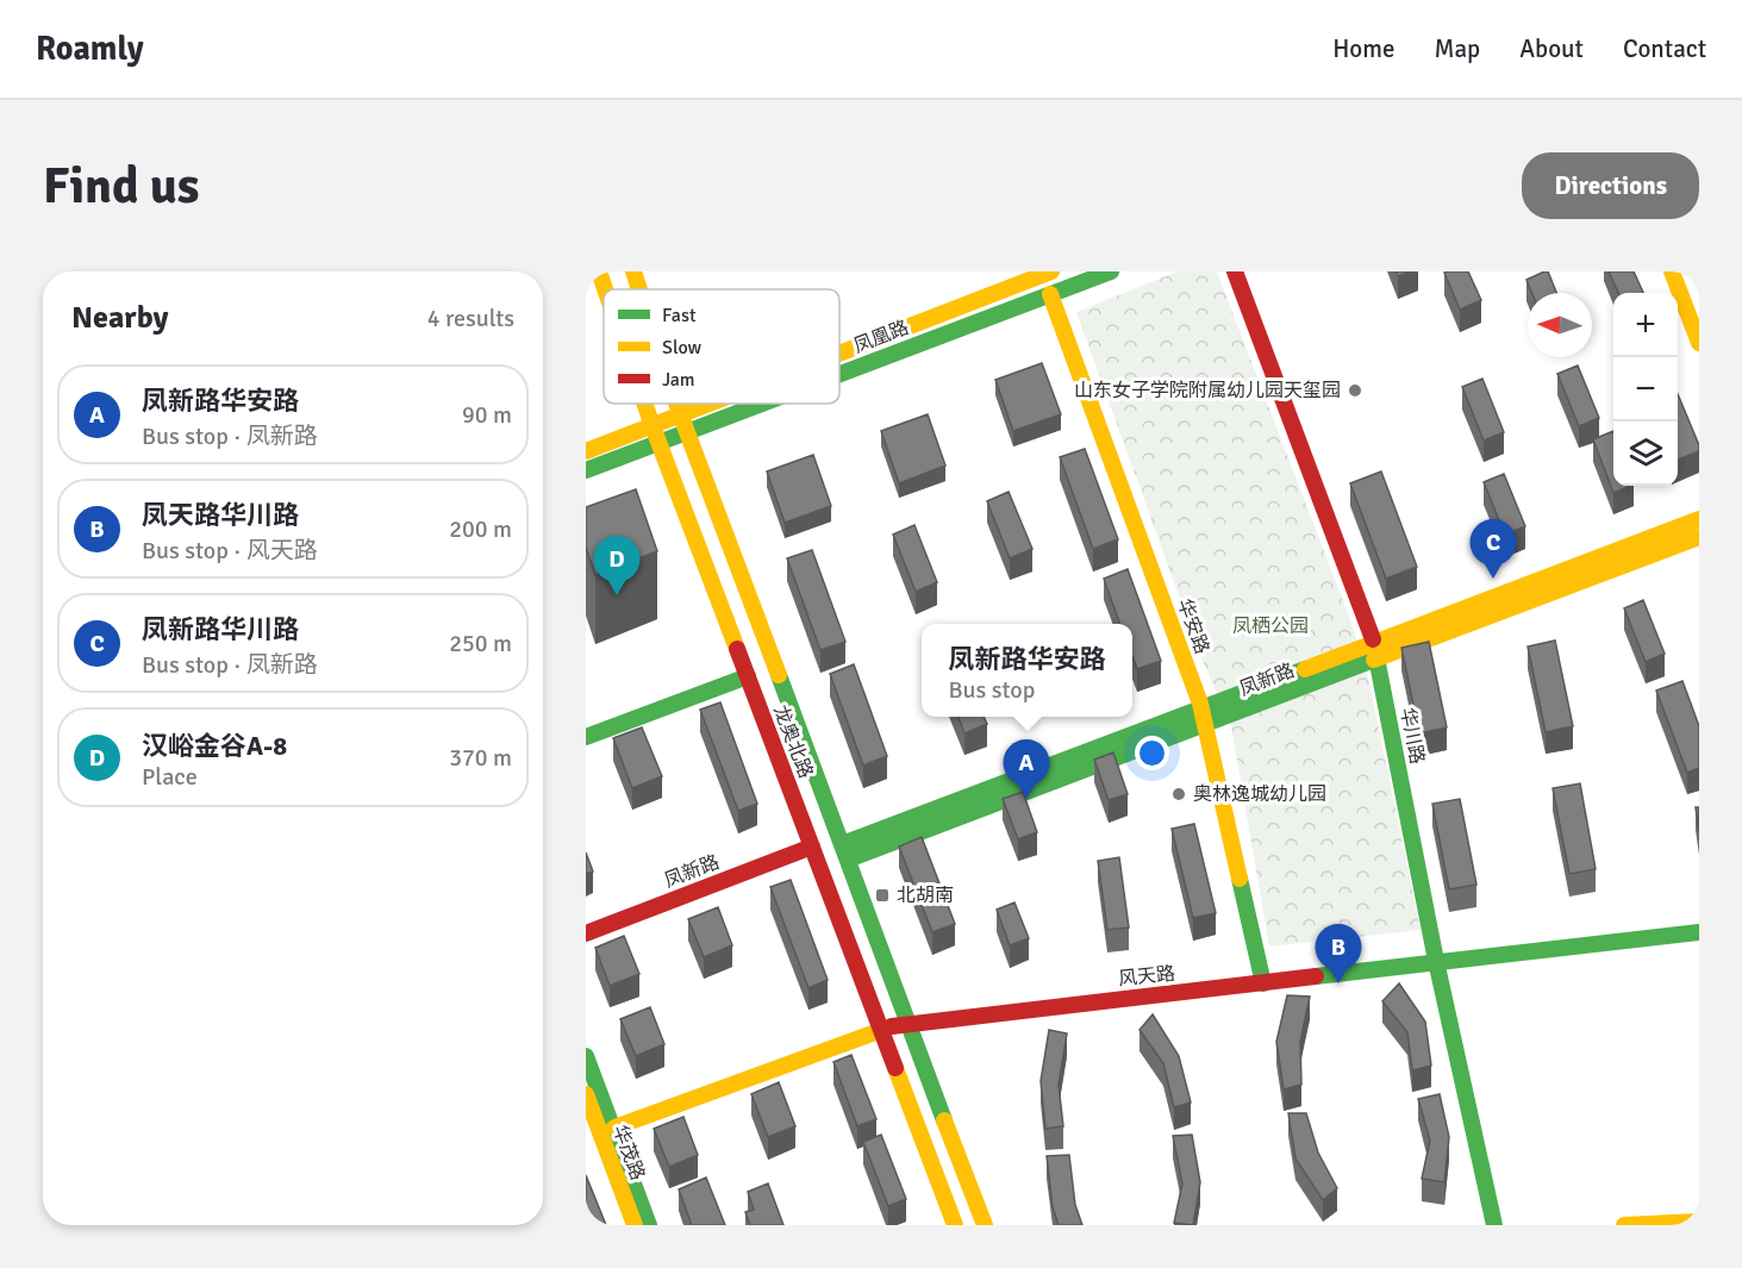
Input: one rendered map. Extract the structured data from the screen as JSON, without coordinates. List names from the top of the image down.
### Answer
{
  "streets": {
    "main road": [
      "凤凰路",
      "华安路",
      "凤新路",
      "华川路",
      "龙奥北路",
      "风天路",
      "华茂路"
    ]
  },
  "crossings": [
    ["凤凰路", "华安路"],
    ["凤凰路", "龙奥北路"],
    ["华安路", "风天路"],
    ["凤新路", "龙奥北路"],
    ["华川路", "风天路"],
    ["龙奥北路", "风天路"],
    ["风天路", "华茂路"]
  ],
  "parks": ["凤栖公园"],
  "places": {
    "other": ["山东女子学院附属幼儿园天玺园", "奥林逸城幼儿园"],
    "transit": ["北胡南"]
  },
  "legend": ["Fast", "Slow", "Jam"],
  "north": "left",
  "page": {
    "header": "Roamly",
    "nav": [
      "Home",
      "Map",
      "About",
      "Contact"
    ],
    "buttons": "Directions",
    "title": "Find us",
    "heading": ["Nearby", "4 results"],
    "map_buttons": ["+", "−"],
    "list": [
      {
        "mark": "A",
        "name": "凤新路华安路",
        "note": "Bus stop · 凤新路",
        "value": "90 m"
      },
      {
        "mark": "B",
        "name": "凤天路华川路",
        "note": "Bus stop · 风天路",
        "value": "200 m"
      },
      {
        "mark": "C",
        "name": "凤新路华川路",
        "note": "Bus stop · 凤新路",
        "value": "250 m"
      },
      {
        "mark": "D",
        "name": "汉峪金谷A-8",
        "note": "Place",
        "value": "370 m"
      }
    ],
    "pins": [
      "C",
      "D",
      "A",
      "B"
    ],
    "popup": ["凤新路华安路", "Bus stop"]
  }
}
